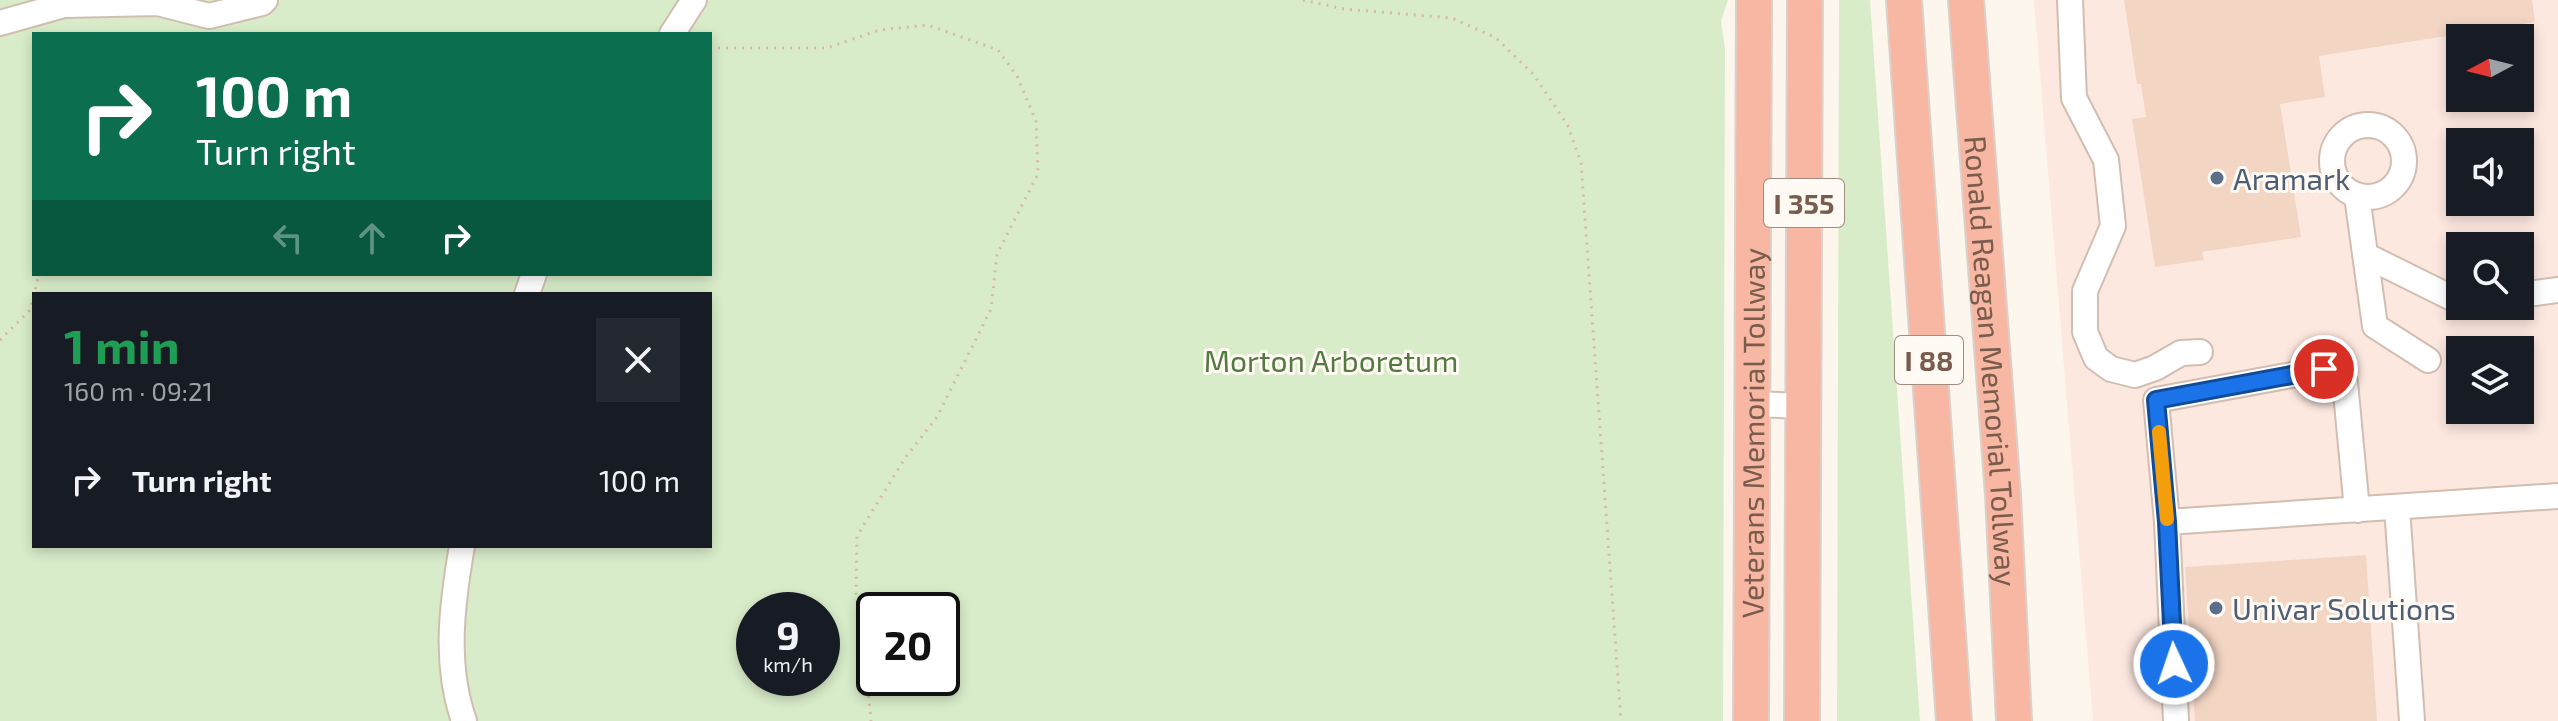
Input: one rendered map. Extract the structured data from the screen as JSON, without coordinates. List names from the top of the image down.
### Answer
{
  "streets": {
    "highway": [
      "I 355",
      "I 88",
      "Ronald Reagan Memorial Tollway",
      "Veterans Memorial Tollway"
    ]
  },
  "parks": ["Morton Arboretum"],
  "places": ["Aramark", "Univar Solutions"],
  "north": "left",
  "page": {
    "turn": ["100 m", "Turn right"],
    "heading": ["1 min", "160 m · 09:21"],
    "list": [
      {
        "name": "Turn right",
        "value": "100 m"
      }
    ],
    "speed": "9 km/h",
    "limit": "20"
  }
}
